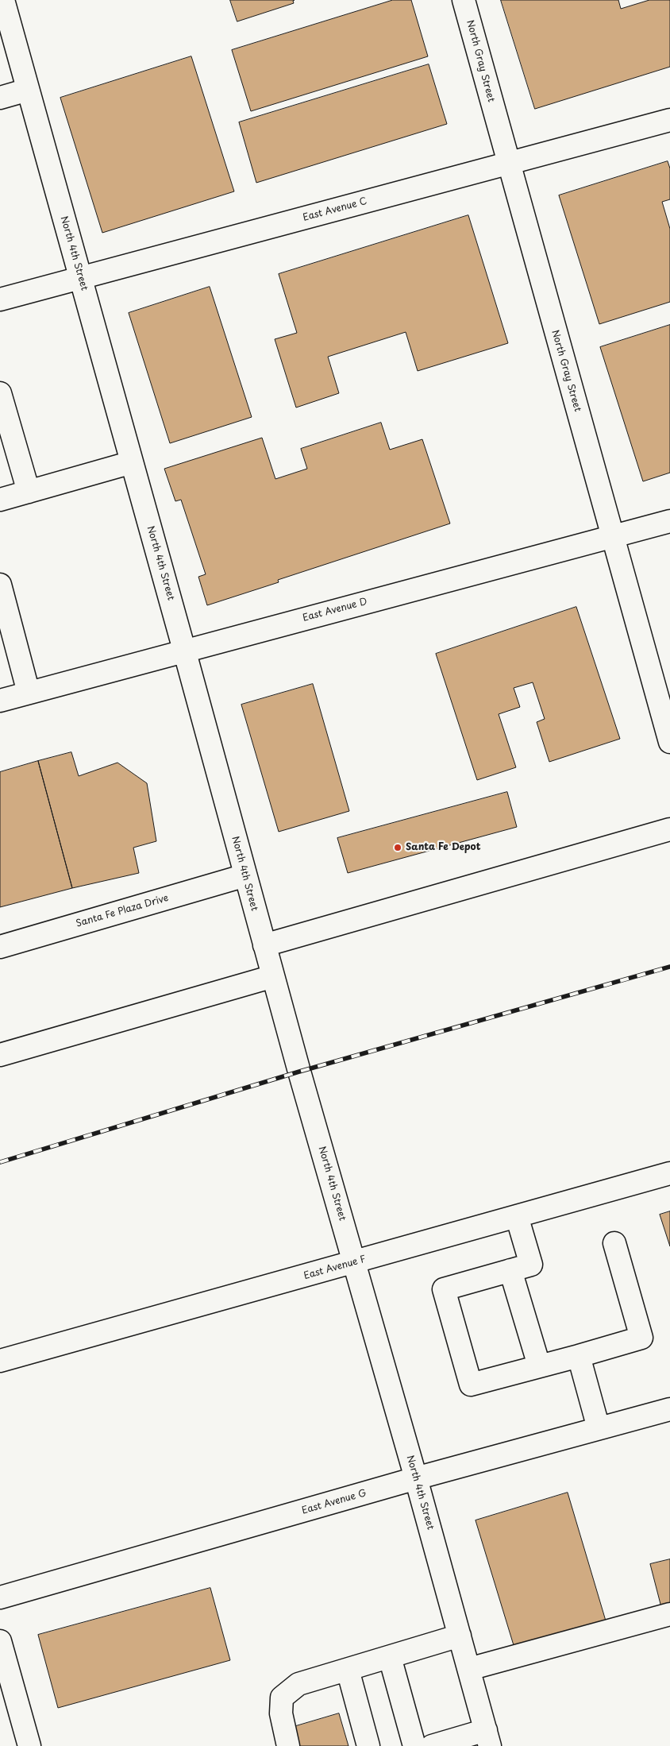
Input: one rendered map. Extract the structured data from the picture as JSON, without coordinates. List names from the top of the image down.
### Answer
{
  "streets": {
    "street": [
      "North Gray Street",
      "East Avenue C",
      "North 4th Street",
      "East Avenue D",
      "Santa Fe Plaza Drive",
      "East Avenue F",
      "East Avenue G"
    ]
  },
  "crossings": [
    ["North Gray Street", "East Avenue C"],
    ["North Gray Street", "East Avenue D"],
    ["East Avenue C", "North 4th Street"],
    ["North 4th Street", "East Avenue D"],
    ["North 4th Street", "Santa Fe Plaza Drive"],
    ["North 4th Street", "East Avenue F"],
    ["North 4th Street", "East Avenue G"]
  ],
  "places": ["Santa Fe Depot"]
}
